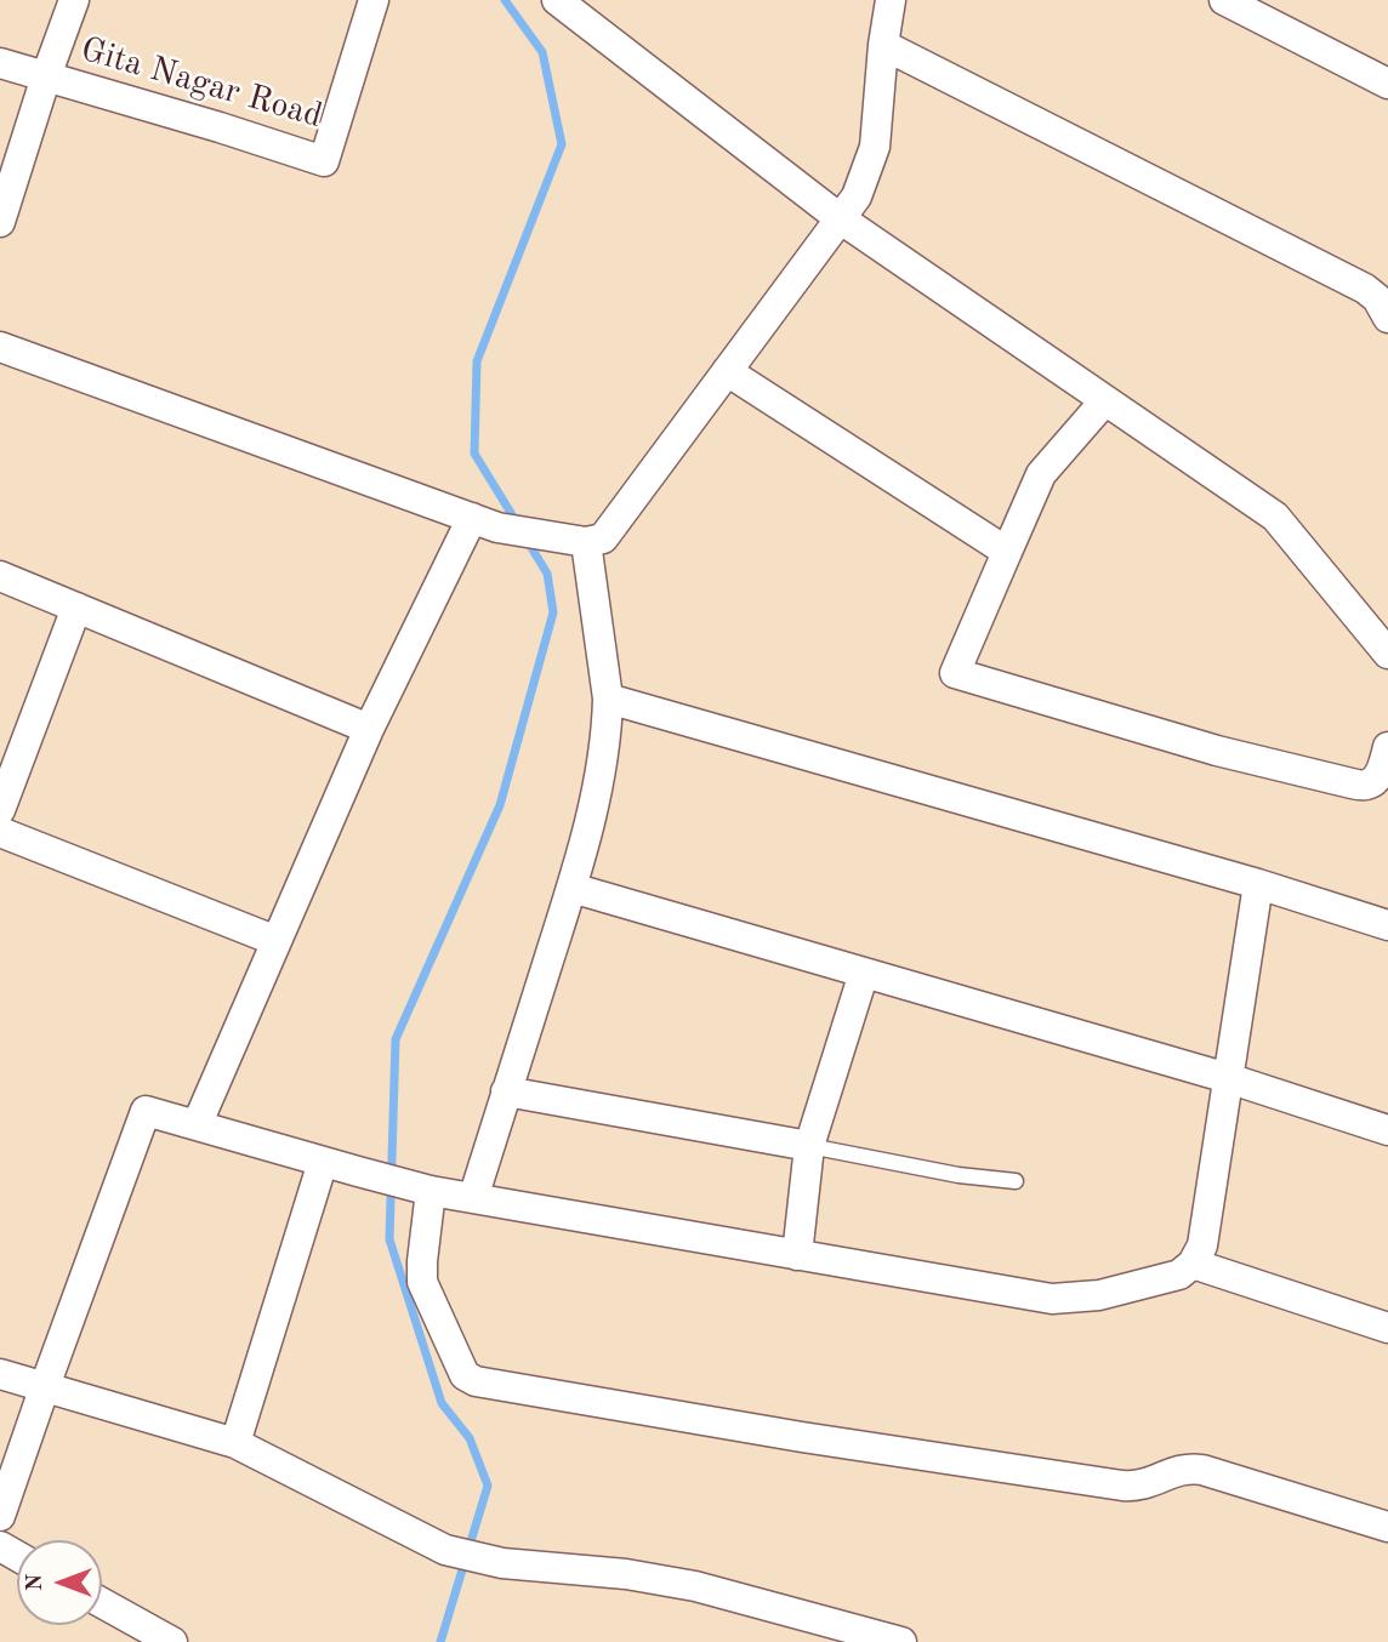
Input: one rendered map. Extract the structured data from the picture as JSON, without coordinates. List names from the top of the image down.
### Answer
{
  "streets": {
    "street": ["Gita Nagar Road"]
  },
  "north": "left"
}
